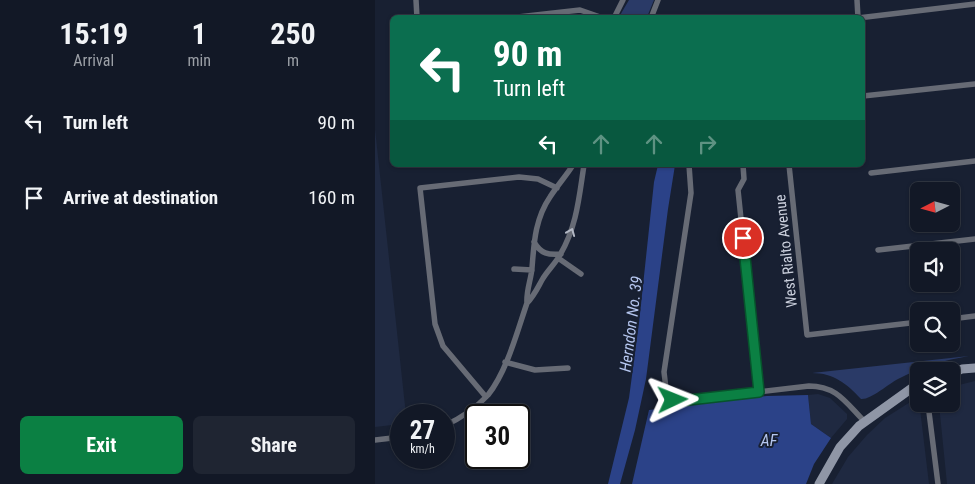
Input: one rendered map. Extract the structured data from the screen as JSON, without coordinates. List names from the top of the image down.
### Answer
{
  "streets": {
    "street": ["West Rialto Avenue"]
  },
  "water": ["Herndon No. 39", "AF"],
  "north": "left",
  "page": {
    "eta": [
      "15:19",
      "Arrival",
      "1",
      "min",
      "250",
      "m"
    ],
    "turn": ["90 m", "Turn left"],
    "list": [
      {
        "name": "Turn left",
        "value": "90 m"
      },
      {
        "name": "Arrive at destination",
        "value": "160 m"
      }
    ],
    "speed": "27 km/h",
    "limit": "30",
    "buttons": ["Exit", "Share"]
  }
}
